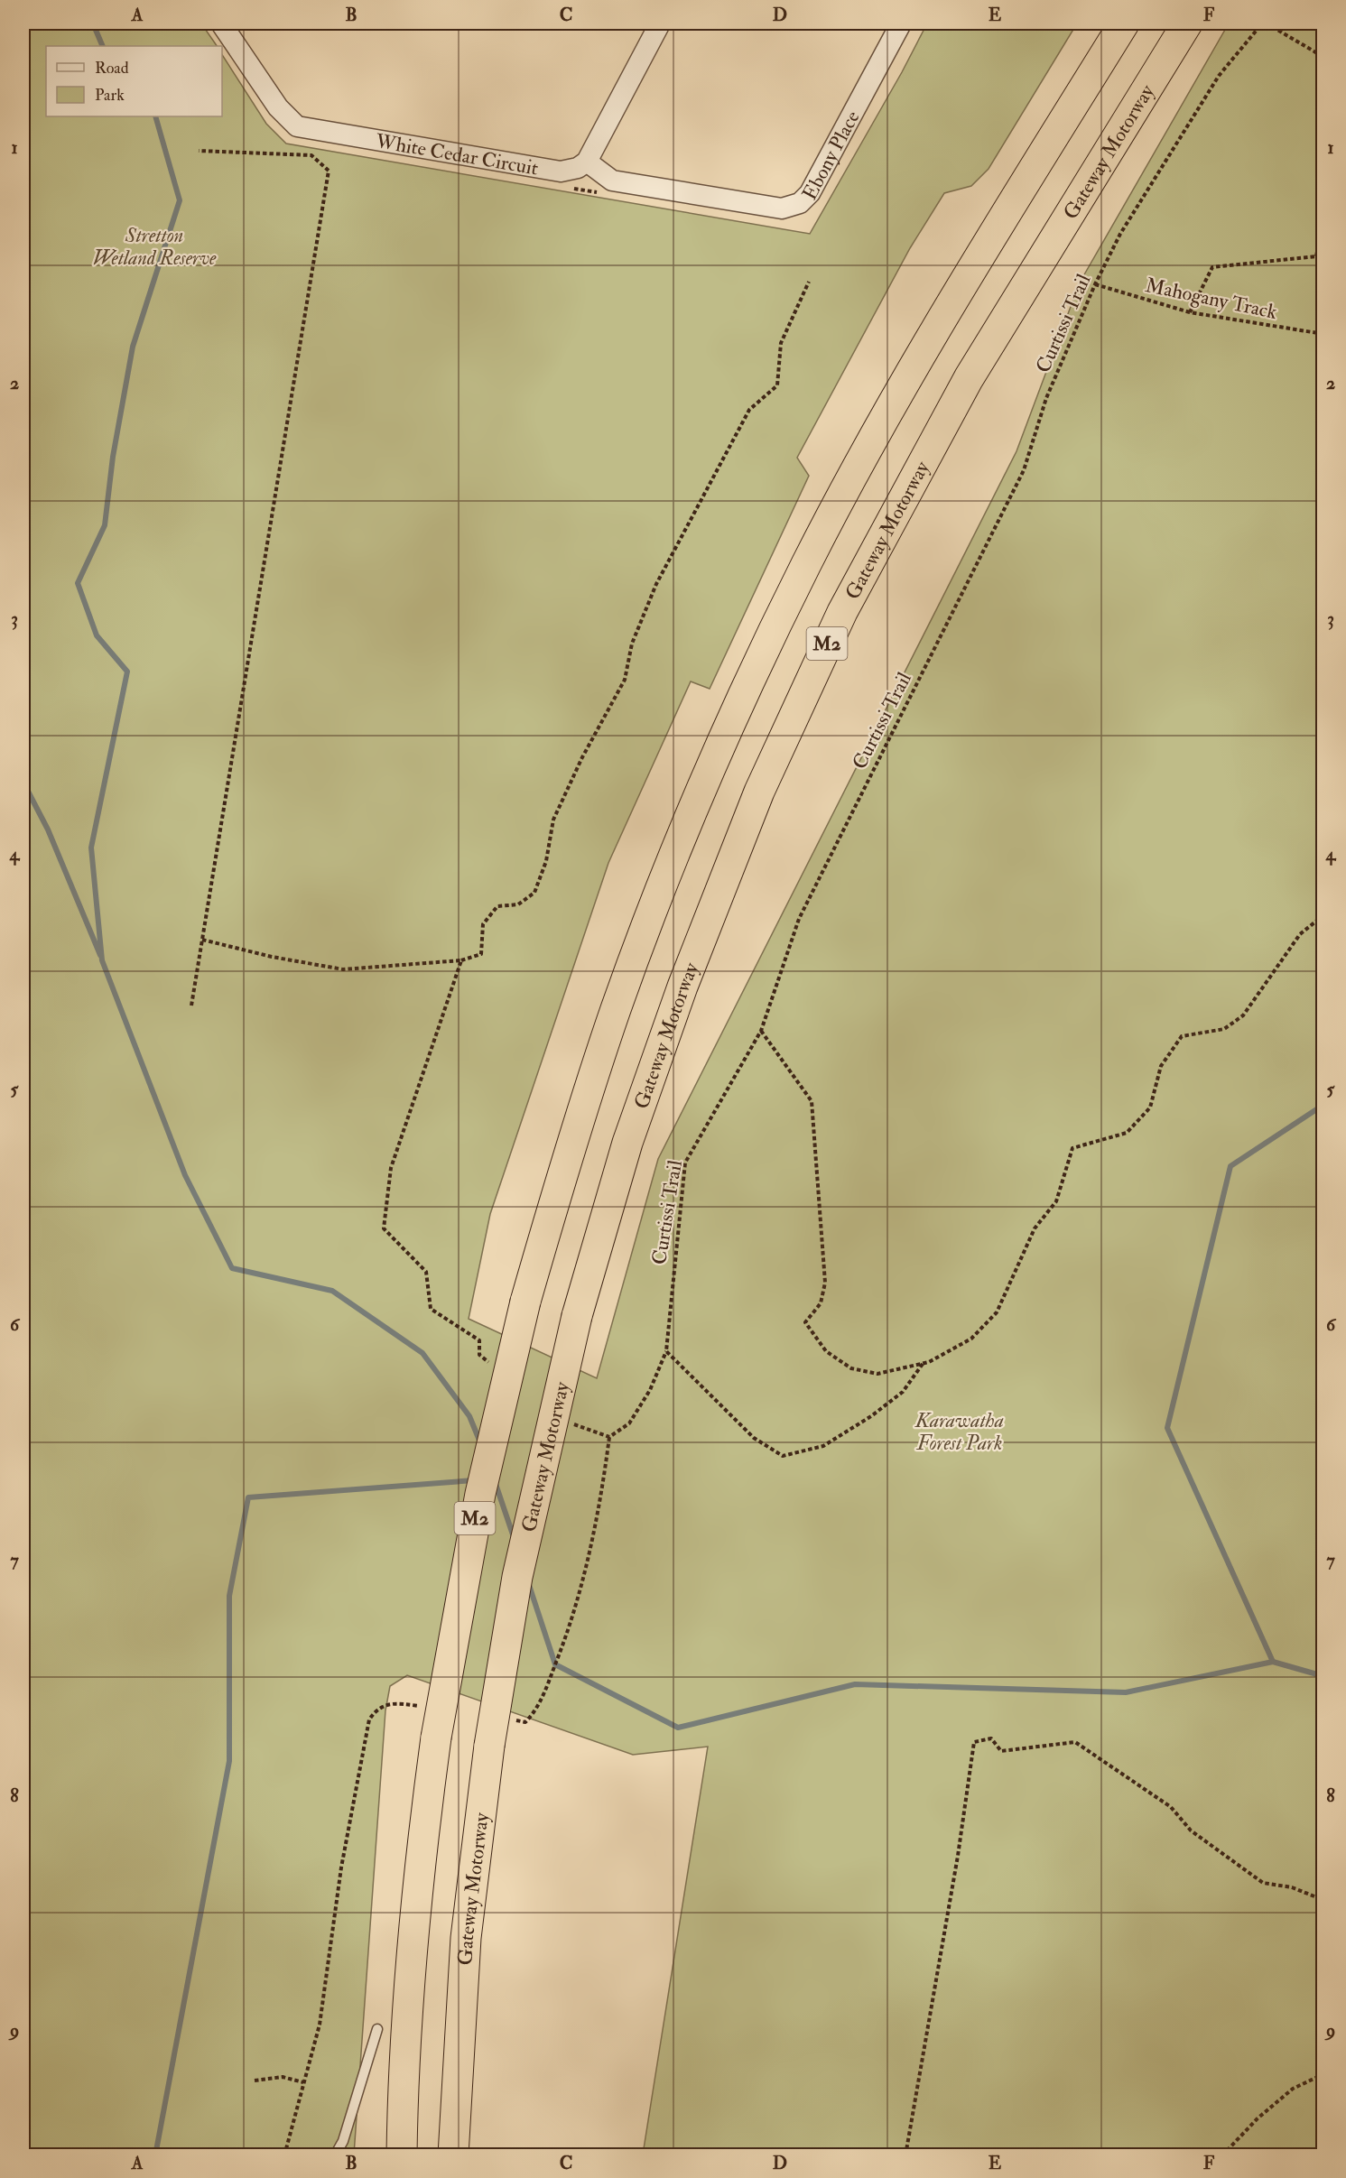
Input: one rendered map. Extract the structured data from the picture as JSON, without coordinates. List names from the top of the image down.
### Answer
{
  "streets": {
    "highway": ["Gateway Motorway", "M2"],
    "street": ["White Cedar Circuit", "Ebony Place"],
    "path": ["Mahogany Track", "Curtissi Trail"]
  },
  "crossings": [
    ["White Cedar Circuit", "Ebony Place"],
    ["Mahogany Track", "Curtissi Trail"]
  ],
  "parks": ["Stretton Wetland Reserve", "Karawatha Forest Park"],
  "legend": ["Road", "Park"],
  "grid": {
    "columns": [
      "A",
      "B",
      "C",
      "D",
      "E",
      "F"
    ],
    "rows": [
      "1",
      "2",
      "3",
      "4",
      "5",
      "6",
      "7",
      "8",
      "9"
    ]
  }
}
